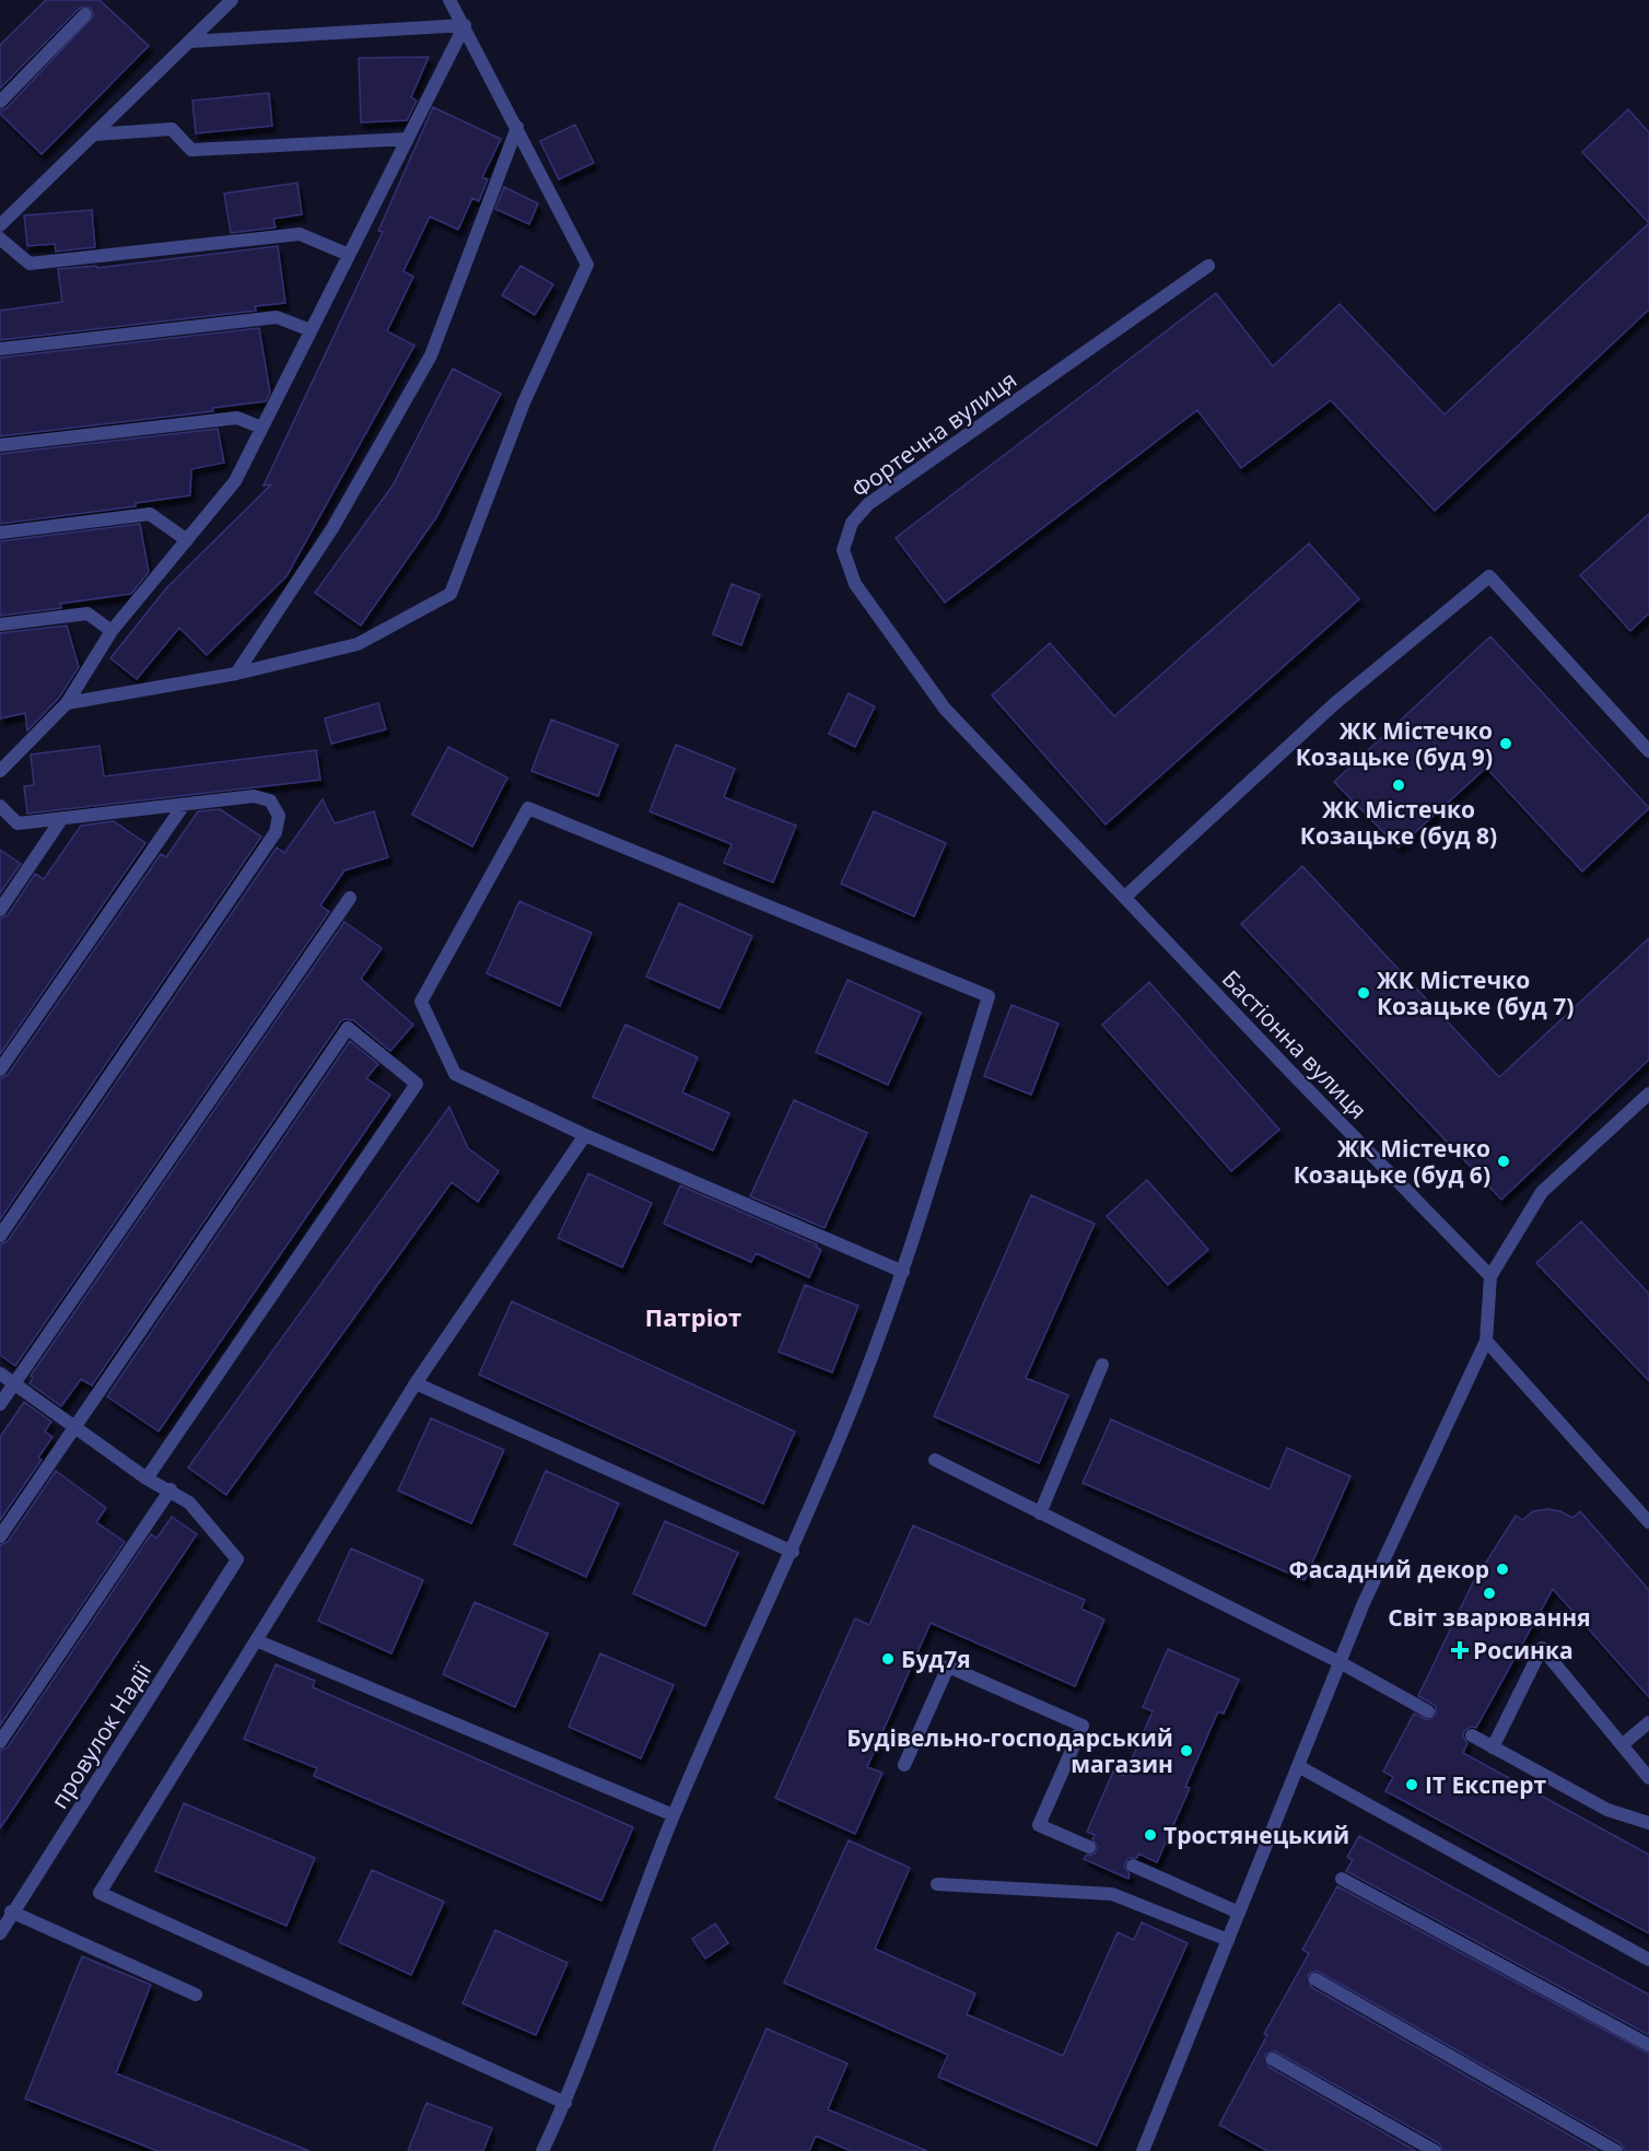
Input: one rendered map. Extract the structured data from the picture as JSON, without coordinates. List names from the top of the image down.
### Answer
{
  "streets": {
    "street": ["Фортечна вулиця", "Бастіонна вулиця", "провулок Надії"]
  },
  "crossings": [
    ["Фортечна вулиця", "Бастіонна вулиця"]
  ],
  "districts": ["Патріот"],
  "places": {
    "other": [
      "ЖК Містечко Козацьке (буд 9)",
      "ЖК Містечко Козацьке (буд 8)",
      "ЖК Містечко Козацьке (буд 7)",
      "ЖК Містечко Козацьке (буд 6)",
      "Фасадний декор",
      "Світ зварювання",
      "Буд7я",
      "Будівельно-господарський магазин",
      "IT Експерт",
      "Тростянецький"
    ],
    "health": ["Росинка"]
  }
}
